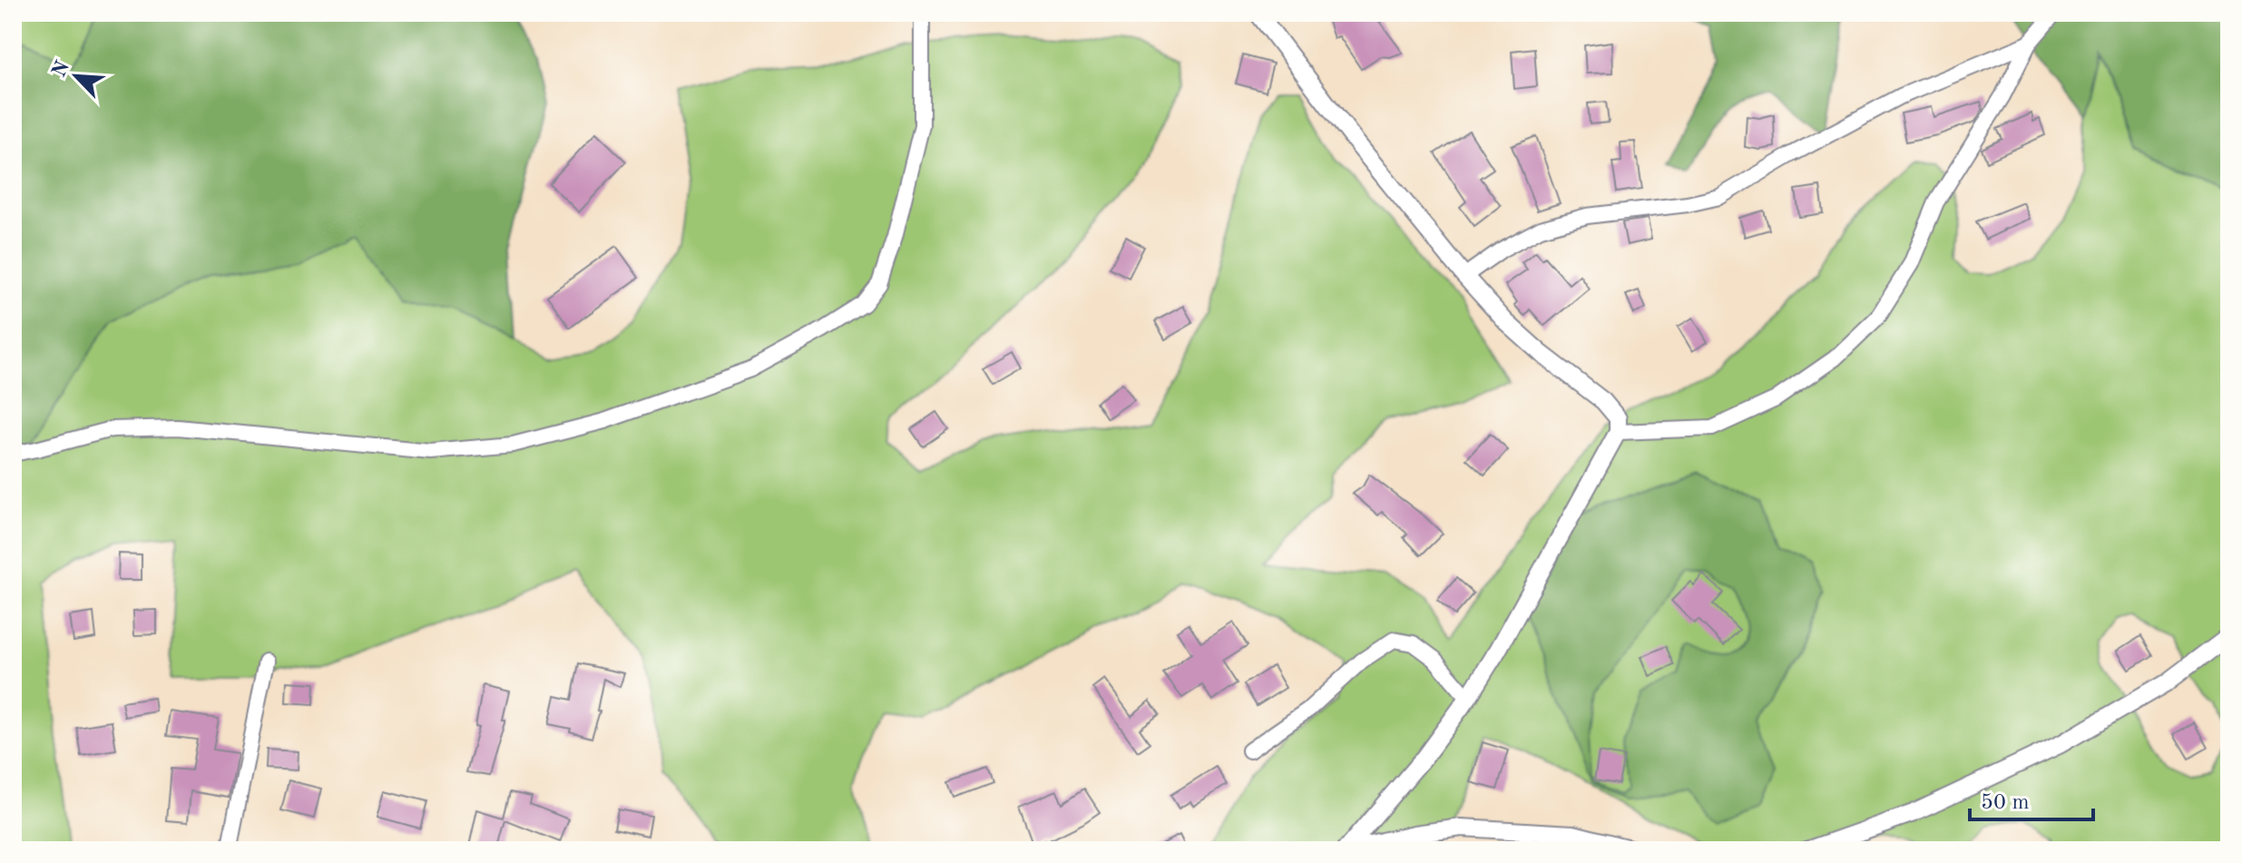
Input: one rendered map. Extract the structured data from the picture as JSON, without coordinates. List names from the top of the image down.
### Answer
{
  "scale_bar": "50 m",
  "north": "top left"
}
